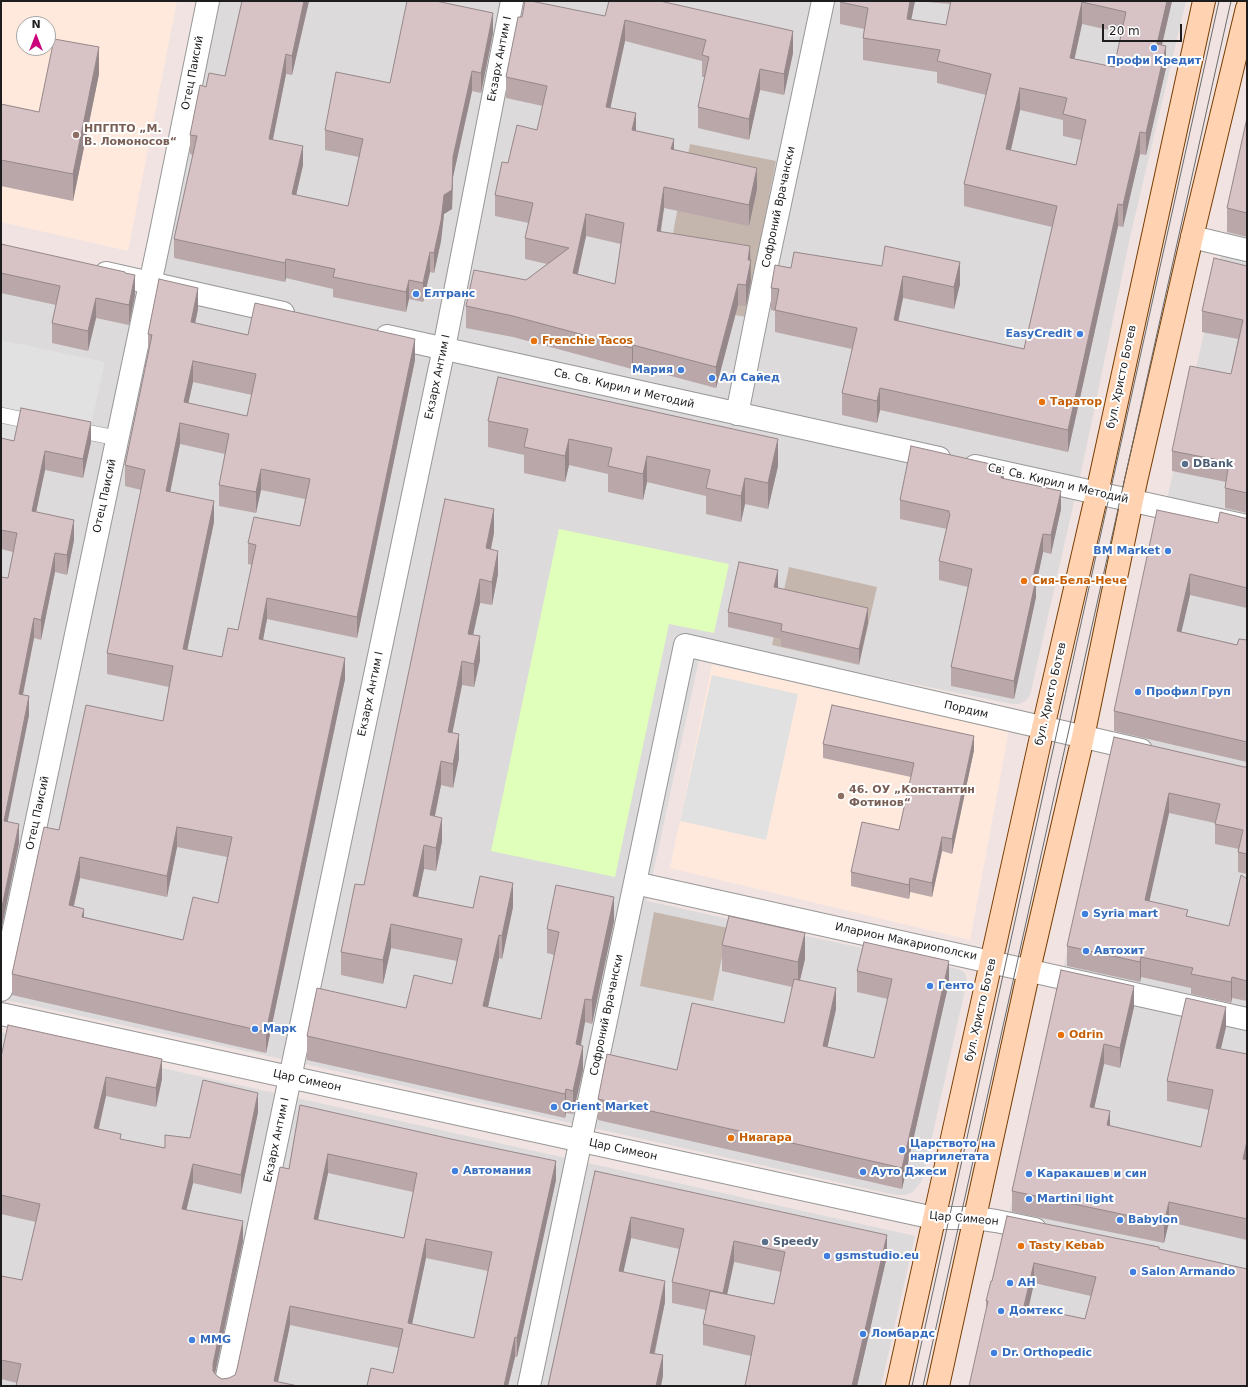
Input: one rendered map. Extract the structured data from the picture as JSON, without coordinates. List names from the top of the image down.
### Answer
{
  "streets": {
    "main road": ["бул. Христо Ботев"],
    "street": [
      "Екзарх Антим I",
      "Отец Паисий",
      "Софроний Врачански",
      "Св. Св. Кирил и Методий",
      "Пордим",
      "Иларион Макариополски",
      "Цар Симеон"
    ]
  },
  "crossings": [
    ["Екзарх Антим I", "Св. Св. Кирил и Методий"],
    ["Екзарх Антим I", "Цар Симеон"],
    ["Софроний Врачански", "Св. Св. Кирил и Методий"],
    ["Софроний Врачански", "Пордим"],
    ["Софроний Врачански", "Иларион Макариополски"],
    ["Софроний Врачански", "Цар Симеон"],
    ["бул. Христо Ботев", "Св. Св. Кирил и Методий"],
    ["бул. Христо Ботев", "Пордим"],
    ["бул. Христо Ботев", "Иларион Макариополски"],
    ["бул. Христо Ботев", "Цар Симеон"]
  ],
  "places": [
    "Профи Кредит",
    "НПГПТО „М. В. Ломоносов“",
    "Елтранс",
    "EasyCredit",
    "Frenchie Tacos",
    "Мария",
    "Ал Сайед",
    "Таратор",
    "DBank",
    "BM Market",
    "Сия-Бела-Нече",
    "Профил Груп",
    "46. ОУ „Константин Фотинов“",
    "Syria mart",
    "Автохит",
    "Генто",
    "Марк",
    "Odrin",
    "Orient Market",
    "Ниагара",
    "Царството на наргилетата",
    "Автомания",
    "Ауто Джеси",
    "Каракашев и син",
    "Martini light",
    "Babylon",
    "Speedy",
    "Tasty Kebab",
    "gsmstudio.eu",
    "Salon Armando",
    "AH",
    "Домтекс",
    "Ломбардс",
    "MMG",
    "Dr. Orthopedic"
  ],
  "scale_bar": "20 m",
  "north": "top"
}
